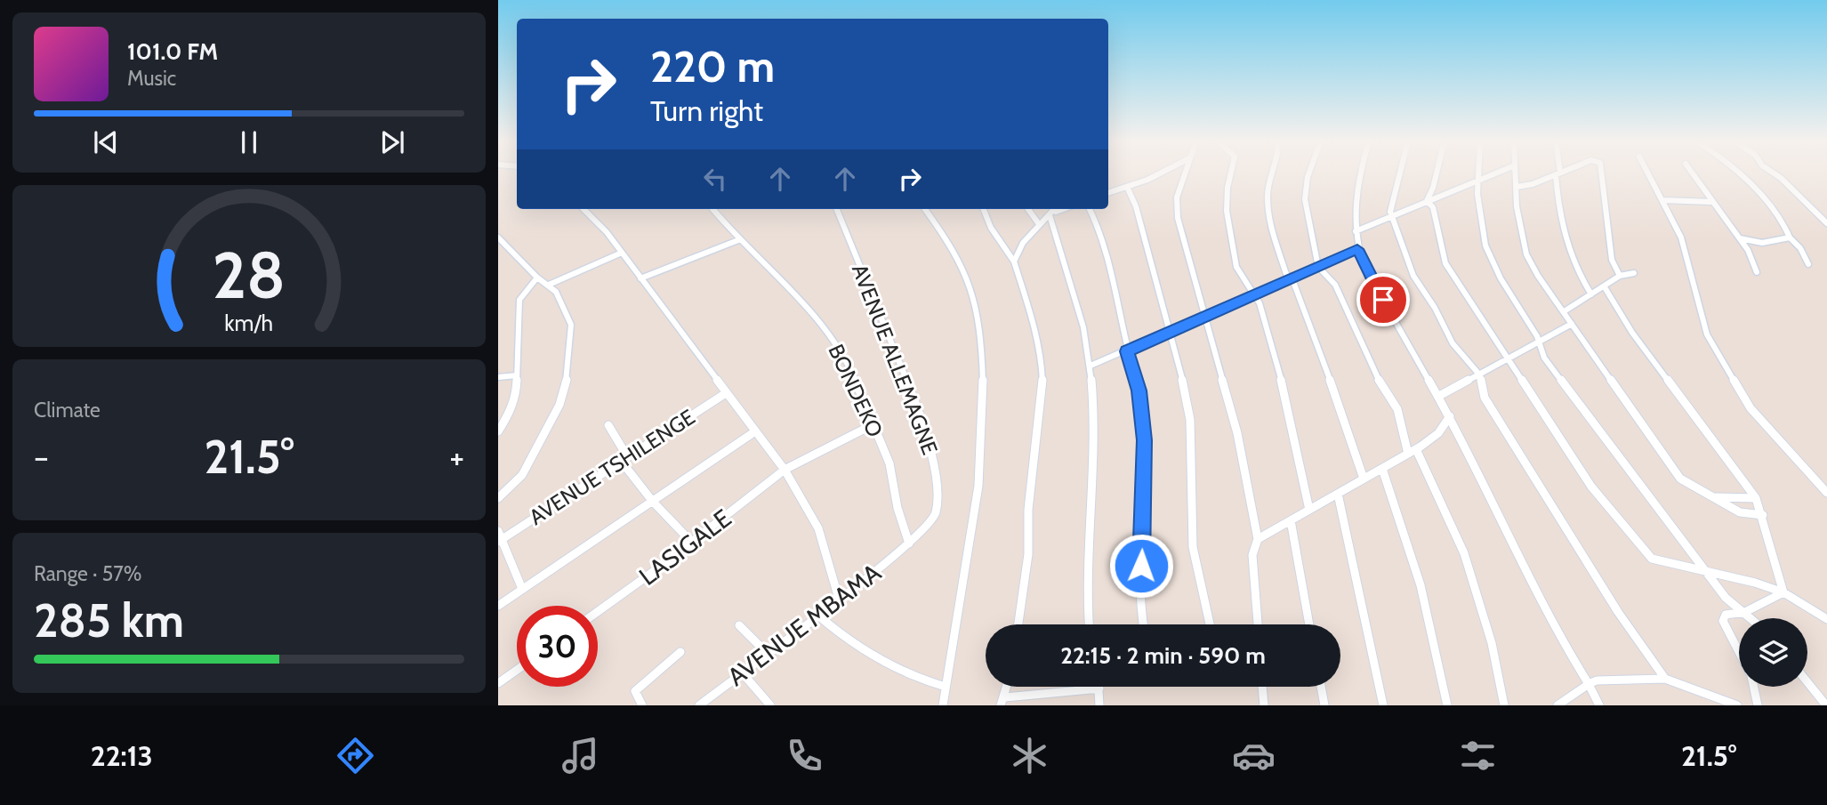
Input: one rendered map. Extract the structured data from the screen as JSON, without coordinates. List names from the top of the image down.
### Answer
{
  "streets": {
    "street": [
      "AVENUE ALLEMAGNE",
      "BONDEKO",
      "AVENUE TSHILENGE",
      "LASIGALE",
      "AVENUE MBAMA"
    ]
  },
  "crossings": [
    ["AVENUE ALLEMAGNE", "BONDEKO"],
    ["AVENUE ALLEMAGNE", "AVENUE MBAMA"],
    ["BONDEKO", "LASIGALE"],
    ["BONDEKO", "AVENUE MBAMA"]
  ],
  "page": {
    "turn": ["220 m", "Turn right"],
    "song": ["101.0 FM", "Music"],
    "tile": [
      "Climate",
      ["Range · 57%", "285 km"]
    ],
    "heat": ["−", "21.5°", "+"],
    "limit": "30",
    "trip": "22:15 · 2 min · 590 m",
    "tabs": ["22:13", "21.5°"],
    "gauge": ["28", "km/h"]
  }
}
